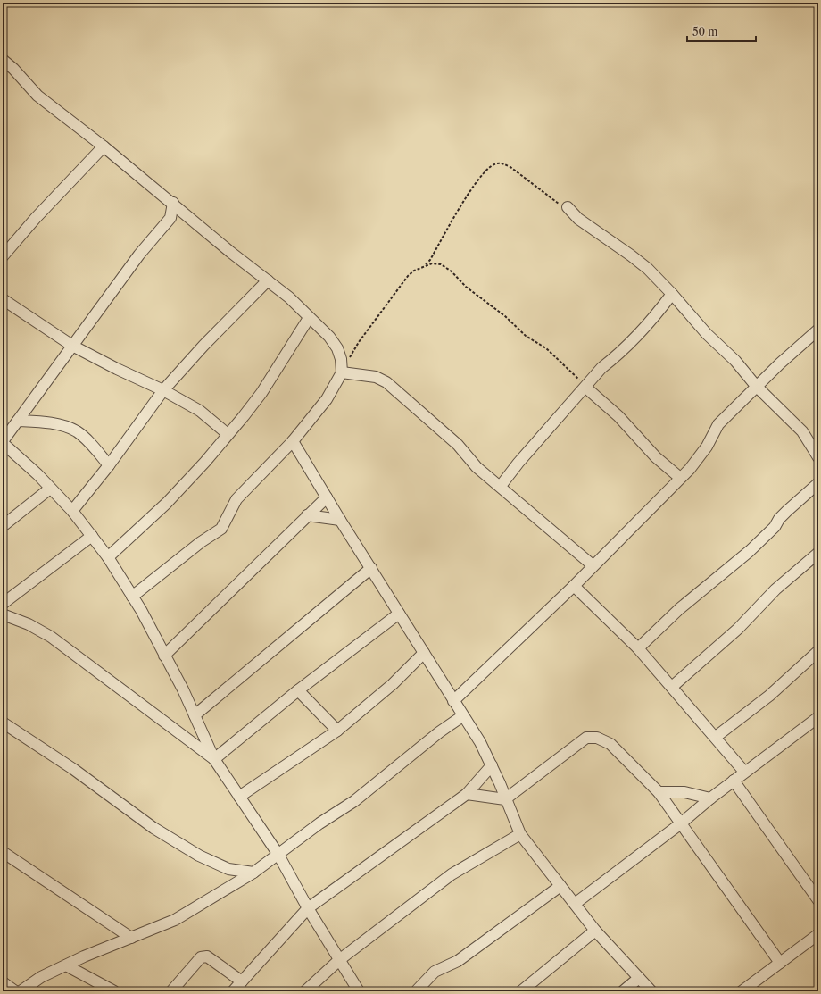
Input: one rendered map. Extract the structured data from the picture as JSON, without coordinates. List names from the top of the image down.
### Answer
{
  "scale_bar": "50 m"
}
